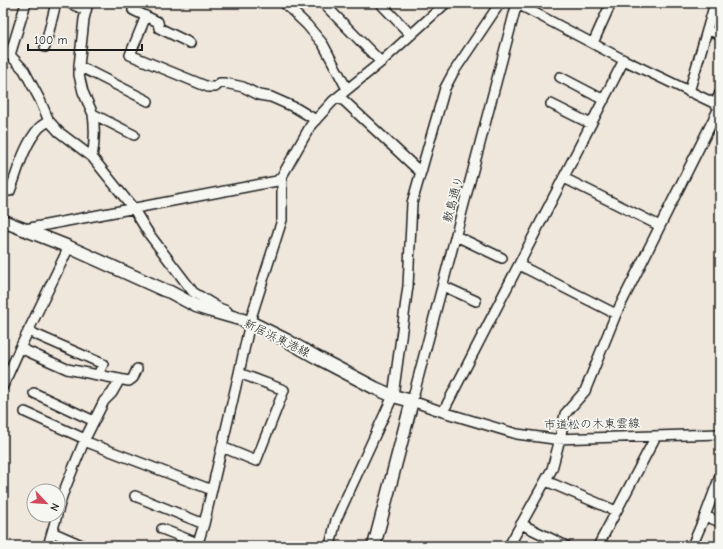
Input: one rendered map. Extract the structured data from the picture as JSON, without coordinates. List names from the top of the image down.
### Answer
{
  "streets": {
    "main road": ["新居浜東港線"],
    "street": ["敷島通り", "市道松の木東雲線"]
  },
  "crossings": [
    ["敷島通り", "新居浜東港線"],
    ["敷島通り", "市道松の木東雲線"],
    ["新居浜東港線", "市道松の木東雲線"]
  ],
  "scale_bar": "100 m",
  "north": "bottom right"
}
